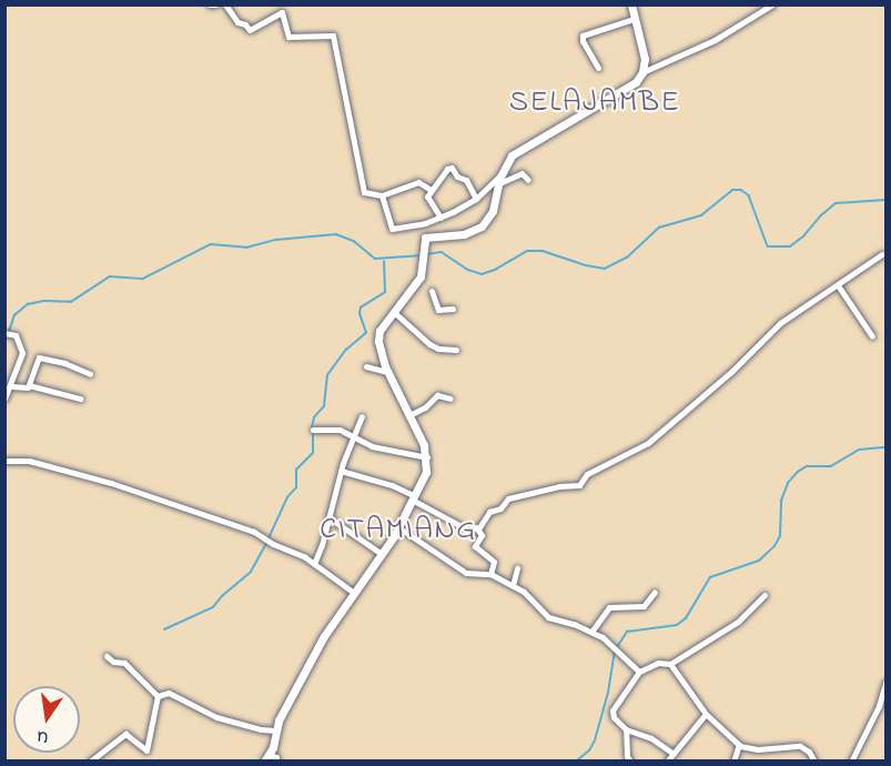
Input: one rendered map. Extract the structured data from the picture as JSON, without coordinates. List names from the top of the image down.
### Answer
{
  "districts": ["SELAJAMBE", "CITAMIANG"],
  "north": "bottom"
}
